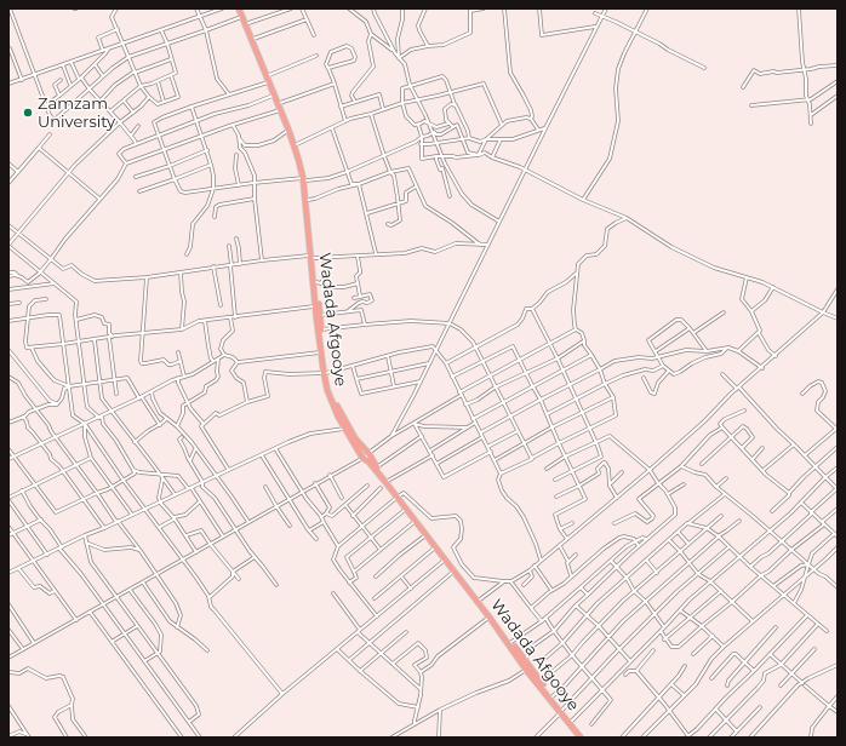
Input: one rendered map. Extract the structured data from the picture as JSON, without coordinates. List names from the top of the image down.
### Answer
{
  "streets": {
    "highway": ["Wadada Afgooye"]
  },
  "places": ["Zamzam University"]
}
